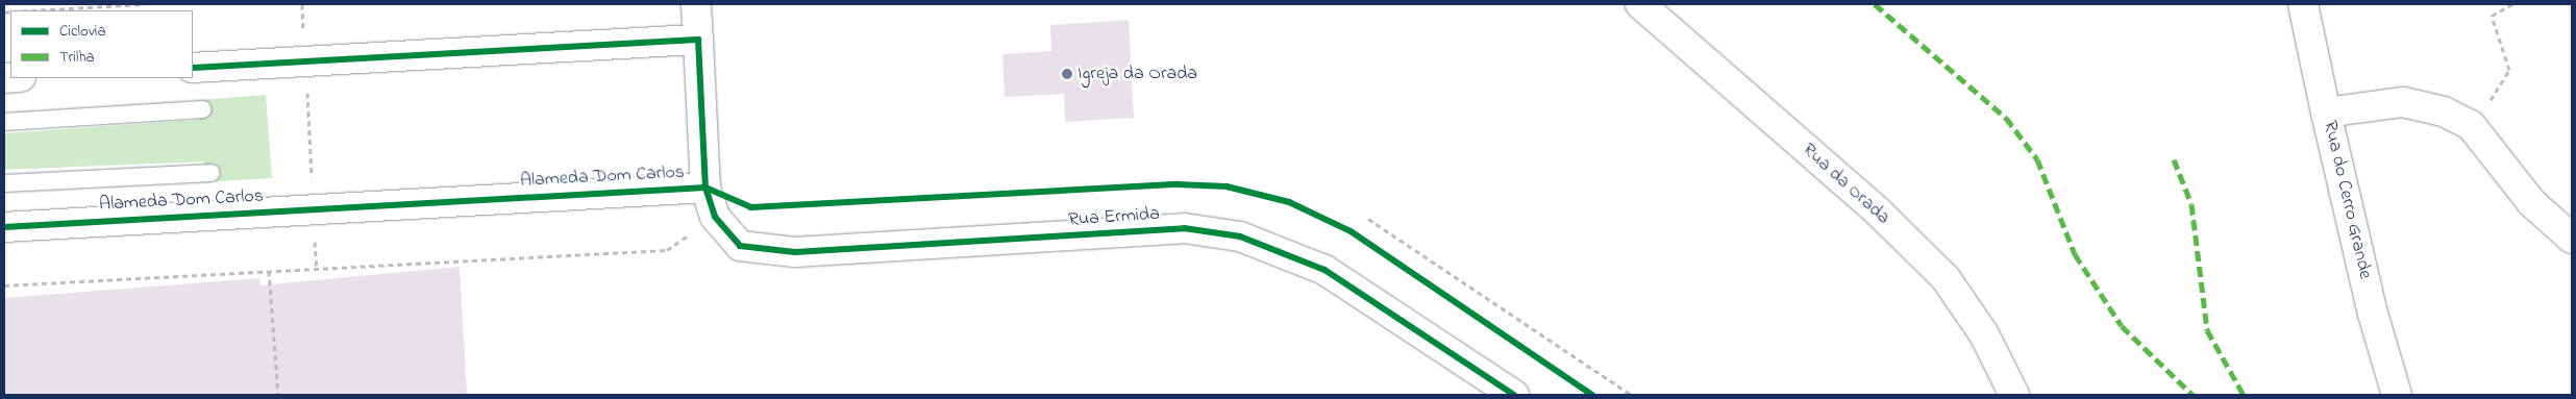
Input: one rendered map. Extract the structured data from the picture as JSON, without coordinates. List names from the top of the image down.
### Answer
{
  "streets": {
    "street": [
      "Alameda Dom Carlos",
      "Rua da Orada",
      "Rua do Cerro Grande",
      "Rua Ermida"
    ]
  },
  "crossings": [
    ["Alameda Dom Carlos", "Rua Ermida"]
  ],
  "places": ["Igreja da Orada"],
  "legend": ["Ciclovia", "Trilha"]
}
